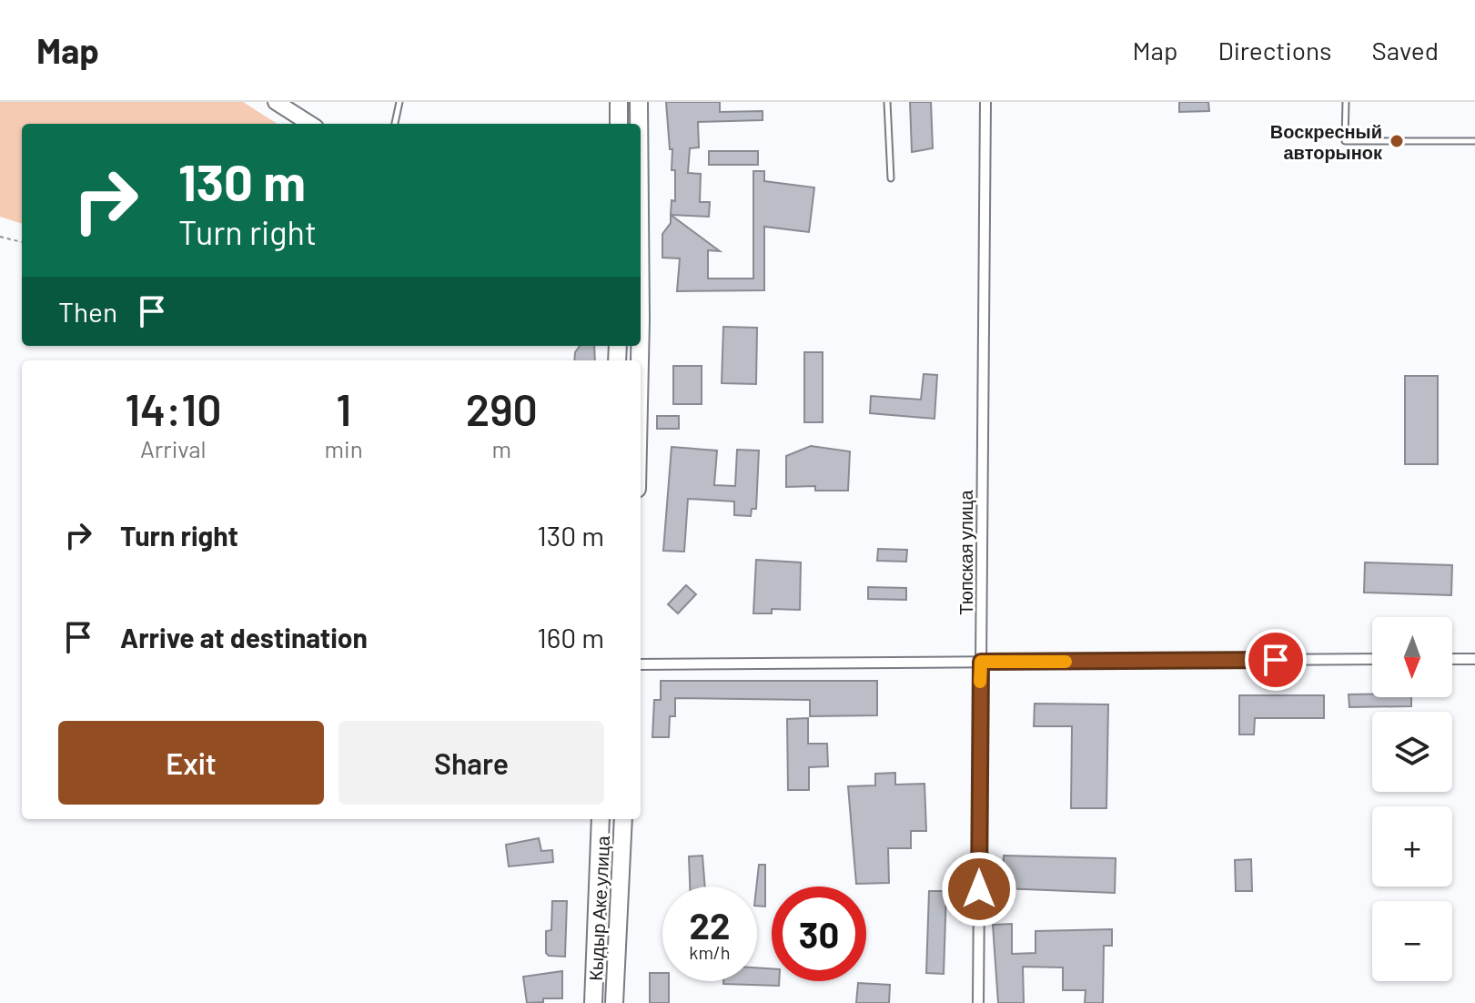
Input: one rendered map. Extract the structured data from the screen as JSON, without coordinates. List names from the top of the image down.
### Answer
{
  "streets": {
    "highway": ["Кыдыр Аке улица"],
    "street": ["Тюпская улица"]
  },
  "places": ["Воскресный авторынок"],
  "north": "bottom",
  "page": {
    "header": "Map",
    "nav": ["Map", "Directions", "Saved"],
    "turn": ["130 m", "Turn right"],
    "then": "Then",
    "eta": [
      "14:10",
      "Arrival",
      "1",
      "min",
      "290",
      "m"
    ],
    "list": [
      {
        "name": "Turn right",
        "value": "130 m"
      },
      {
        "name": "Arrive at destination",
        "value": "160 m"
      }
    ],
    "map_buttons": ["+", "−"],
    "buttons": ["Exit", "Share"],
    "speed": "22 km/h",
    "limit": "30"
  }
}
